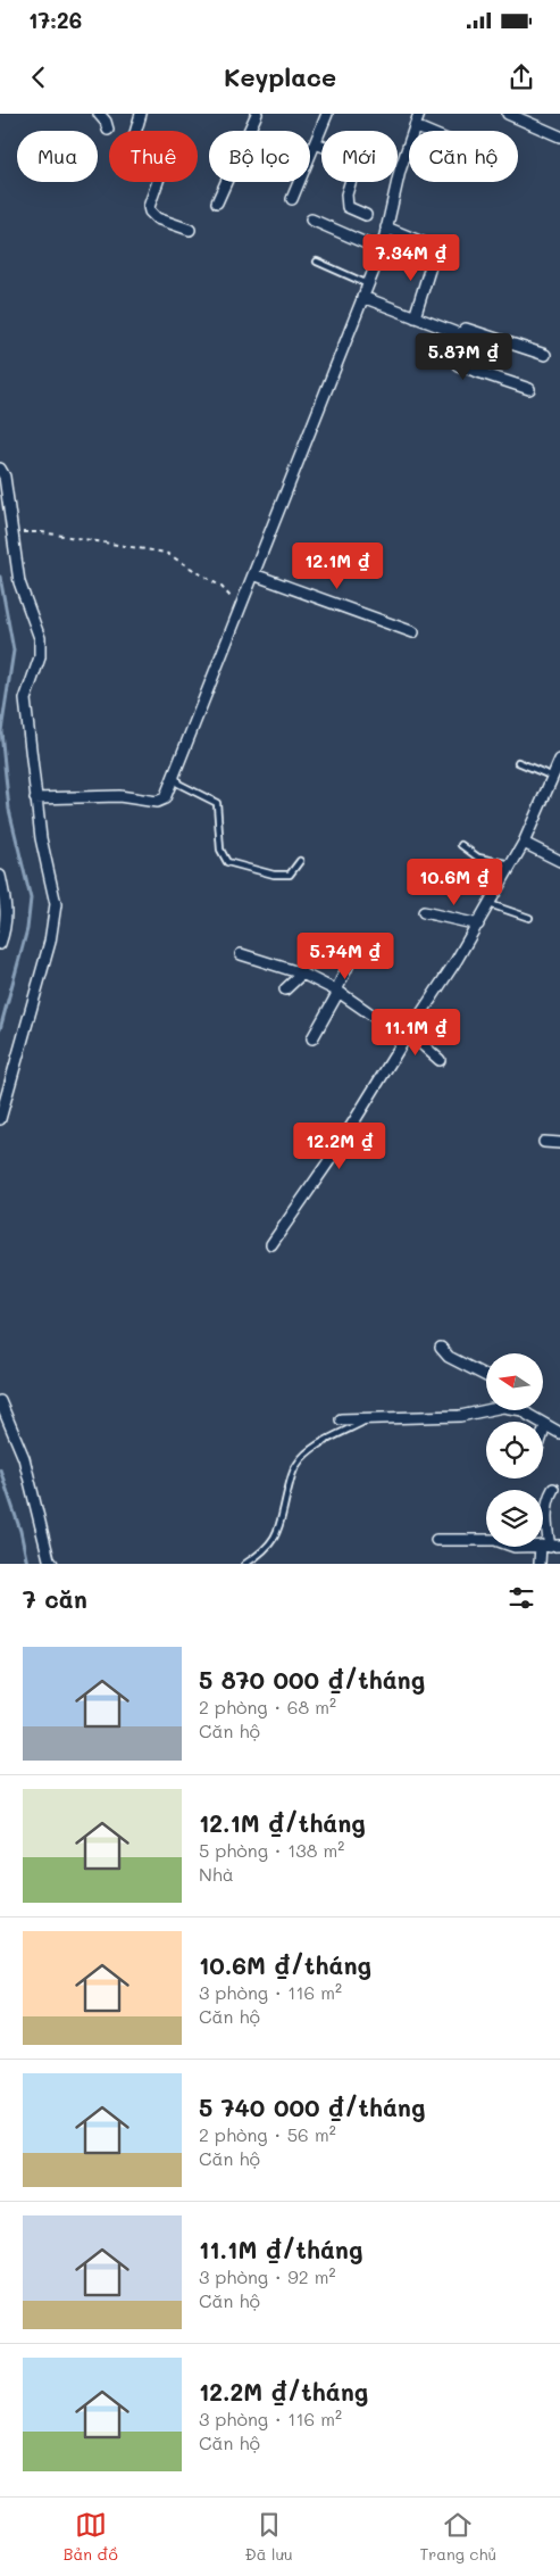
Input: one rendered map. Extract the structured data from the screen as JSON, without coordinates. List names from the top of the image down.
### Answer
{
  "north": "left",
  "page": {
    "status": "17:26",
    "header": "Keyplace",
    "chip": [
      "Mua",
      "Thuê",
      "Bộ lọc",
      "Mới",
      "Căn hộ"
    ],
    "price": [
      "7.34M ₫",
      "5.87M ₫",
      "12.1M ₫",
      "10.6M ₫",
      "5.74M ₫",
      "11.1M ₫",
      "12.2M ₫"
    ],
    "heading": "7 căn",
    "list": [
      {
        "name": "5 870 000 ₫/tháng",
        "note": "2 phòng · 68 m² · Căn hộ"
      },
      {
        "name": "12.1M ₫/tháng",
        "note": "5 phòng · 138 m² · Nhà"
      },
      {
        "name": "10.6M ₫/tháng",
        "note": "3 phòng · 116 m² · Căn hộ"
      },
      {
        "name": "5 740 000 ₫/tháng",
        "note": "2 phòng · 56 m² · Căn hộ"
      },
      {
        "name": "11.1M ₫/tháng",
        "note": "3 phòng · 92 m² · Căn hộ"
      },
      {
        "name": "12.2M ₫/tháng",
        "note": "3 phòng · 116 m² · Căn hộ"
      }
    ],
    "tabs": ["Bản đồ", "Đã lưu", "Trang chủ"]
  }
}
